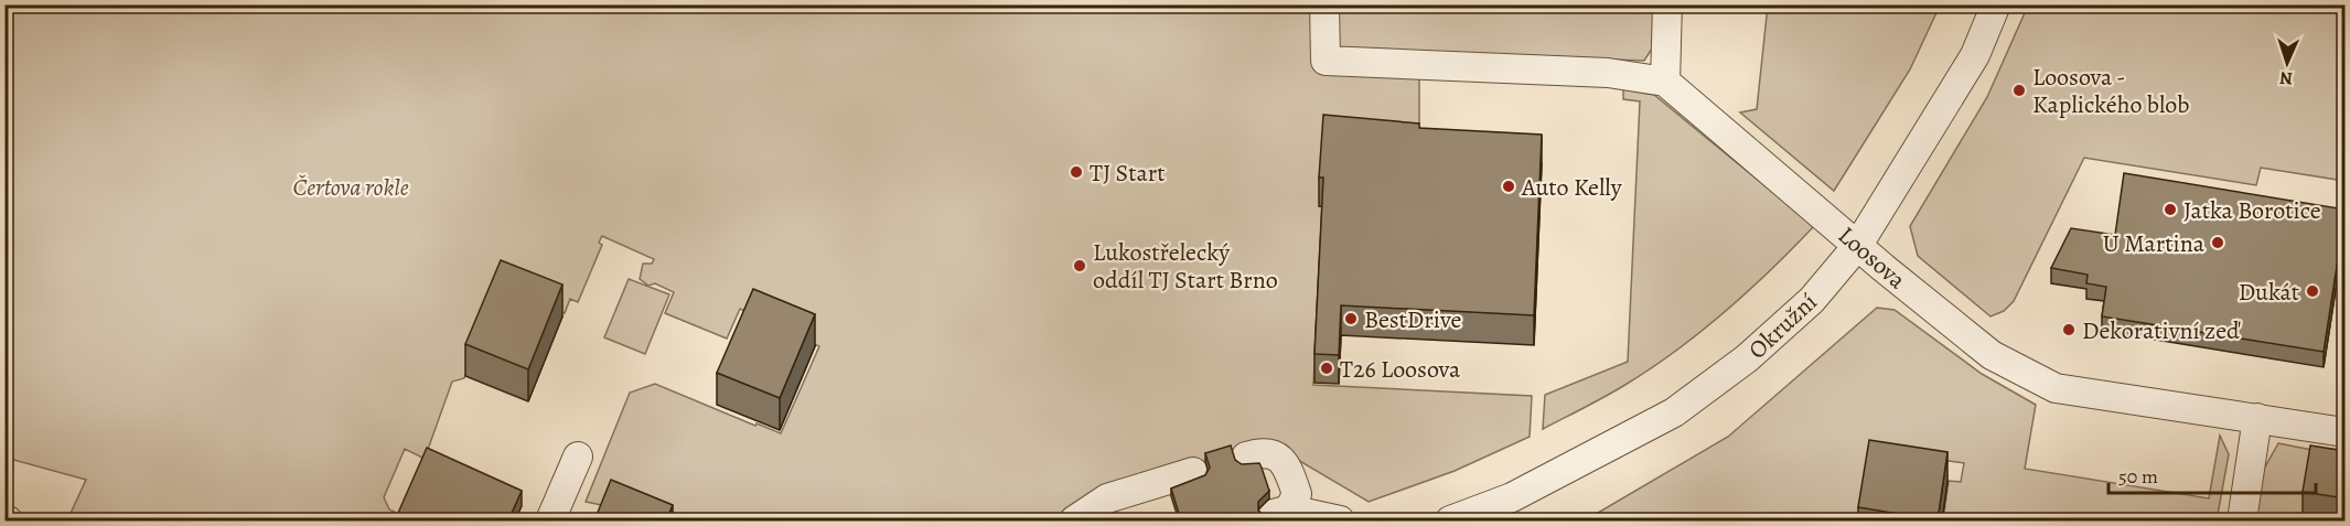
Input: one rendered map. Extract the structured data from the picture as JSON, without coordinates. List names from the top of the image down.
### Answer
{
  "streets": {
    "street": ["Loosova", "Okružní"]
  },
  "crossings": [
    ["Loosova", "Okružní"]
  ],
  "parks": ["Čertova rokle"],
  "places": [
    "Loosova - Kaplického blob",
    "TJ Start",
    "Auto Kelly",
    "Jatka Borotice",
    "U Martina",
    "Lukostřelecký oddíl TJ Start Brno",
    "Dukát",
    "BestDrive",
    "Dekorativní zeď",
    "T26 Loosova"
  ],
  "scale_bar": "50 m",
  "north": "bottom"
}
